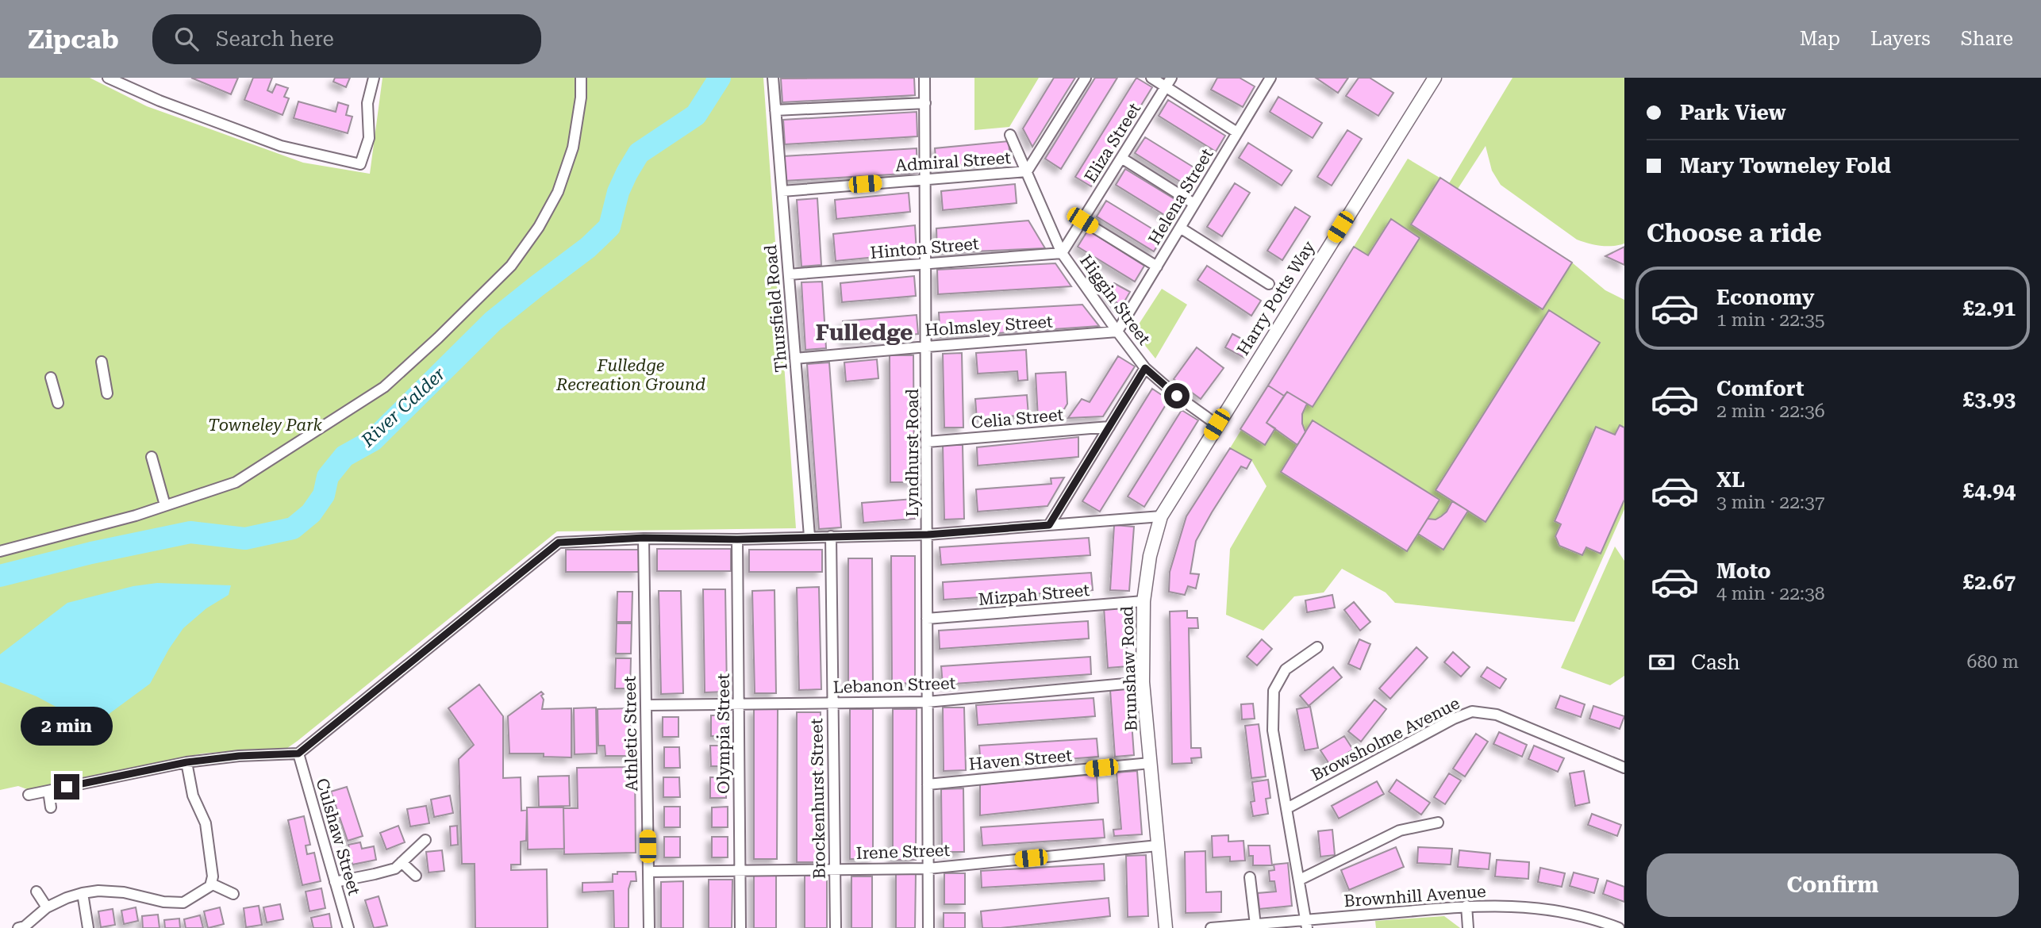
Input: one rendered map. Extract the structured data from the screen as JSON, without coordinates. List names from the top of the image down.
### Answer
{
  "streets": {
    "street": [
      "Eliza Street",
      "Admiral Street",
      "Helena Street",
      "Hinton Street",
      "Harry Potts Way",
      "Higgin Street",
      "Thursfield Road",
      "Holmsley Street",
      "Celia Street",
      "Lyndhurst Road",
      "Mizpah Street",
      "Brunshaw Road",
      "Lebanon Street",
      "Athletic Street",
      "Olympia Street",
      "Browsholme Avenue",
      "Haven Street",
      "Brockenhurst Street",
      "Culshaw Street",
      "Irene Street",
      "Brownhill Avenue"
    ]
  },
  "crossings": [
    ["Eliza Street", "Hinton Street"],
    ["Eliza Street", "Higgin Street"],
    ["Admiral Street", "Higgin Street"],
    ["Admiral Street", "Thursfield Road"],
    ["Admiral Street", "Lyndhurst Road"],
    ["Helena Street", "Higgin Street"],
    ["Helena Street", "Holmsley Street"],
    ["Hinton Street", "Higgin Street"],
    ["Hinton Street", "Thursfield Road"],
    ["Hinton Street", "Lyndhurst Road"],
    ["Harry Potts Way", "Higgin Street"],
    ["Harry Potts Way", "Brunshaw Road"],
    ["Higgin Street", "Holmsley Street"],
    ["Higgin Street", "Brunshaw Road"],
    ["Thursfield Road", "Holmsley Street"],
    ["Holmsley Street", "Lyndhurst Road"],
    ["Celia Street", "Lyndhurst Road"],
    ["Lyndhurst Road", "Mizpah Street"],
    ["Lyndhurst Road", "Lebanon Street"],
    ["Lyndhurst Road", "Haven Street"],
    ["Lyndhurst Road", "Irene Street"],
    ["Mizpah Street", "Brunshaw Road"],
    ["Brunshaw Road", "Lebanon Street"],
    ["Brunshaw Road", "Haven Street"],
    ["Brunshaw Road", "Irene Street"],
    ["Lebanon Street", "Athletic Street"],
    ["Lebanon Street", "Olympia Street"],
    ["Lebanon Street", "Brockenhurst Street"],
    ["Athletic Street", "Irene Street"],
    ["Olympia Street", "Irene Street"],
    ["Brockenhurst Street", "Irene Street"]
  ],
  "districts": ["Fulledge"],
  "water": ["River Calder"],
  "parks": ["Fulledge Recreation Ground", "Towneley Park"],
  "page": {
    "header": "Zipcab",
    "search": "Search here",
    "nav": ["Map", "Layers", "Share"],
    "banner": ["Park View", "Mary Towneley Fold"],
    "heading": "Choose a ride",
    "list": [
      {
        "name": "Economy",
        "note": "1 min · 22:35",
        "value": "£2.91"
      },
      {
        "name": "Comfort",
        "note": "2 min · 22:36",
        "value": "£3.93"
      },
      {
        "name": "XL",
        "note": "3 min · 22:37",
        "value": "£4.94"
      },
      {
        "name": "Moto",
        "note": "4 min · 22:38",
        "value": "£2.67"
      }
    ],
    "pay": ["Cash", "680 m"],
    "bubble": "2 min",
    "buttons": "Confirm"
  }
}
